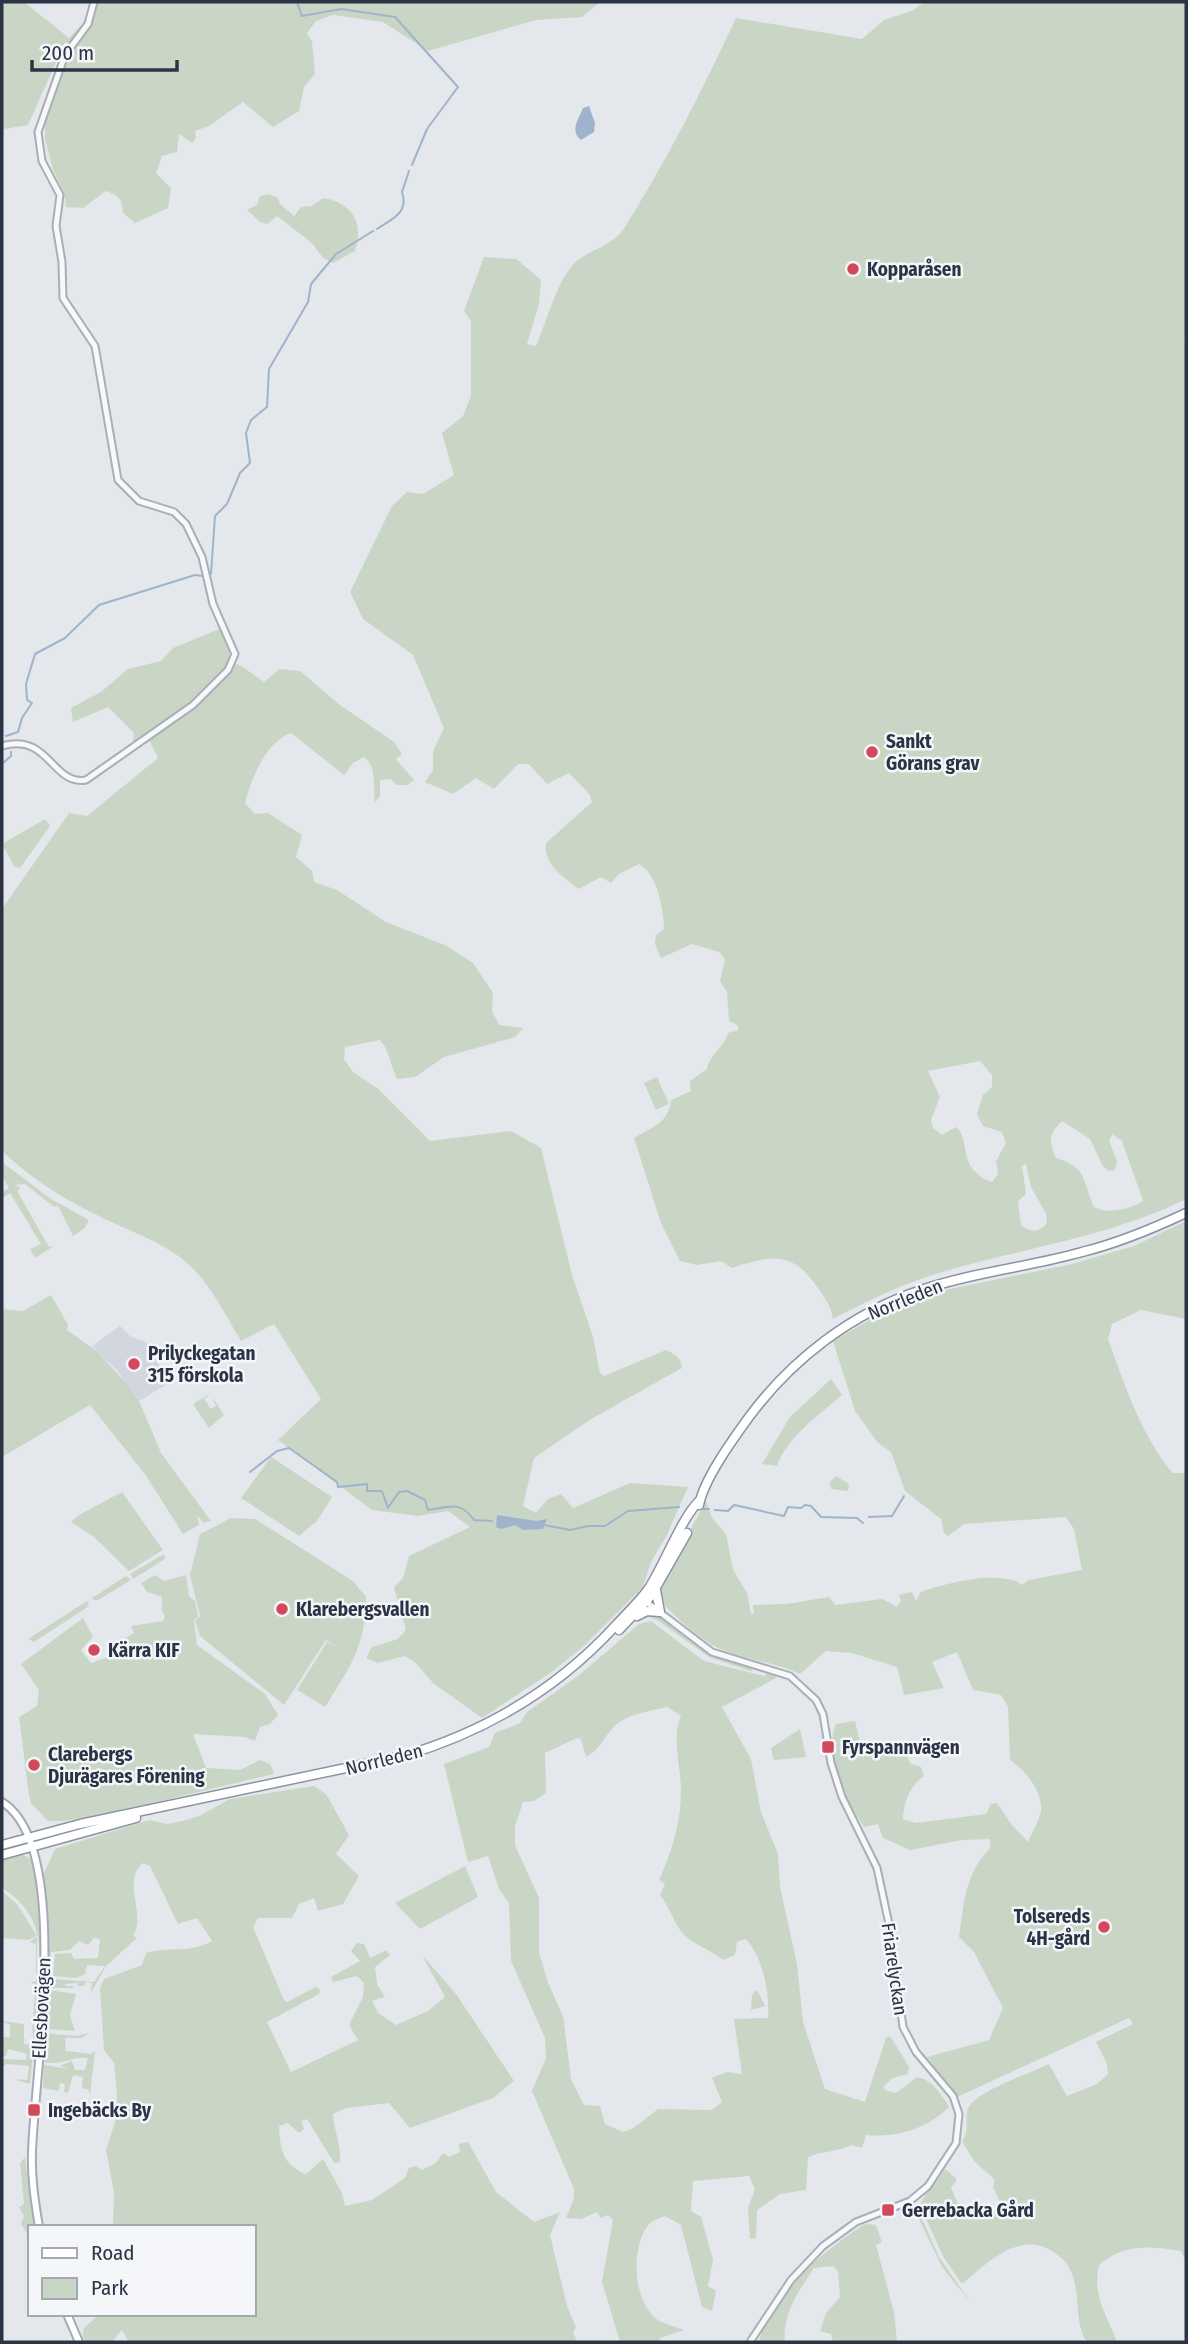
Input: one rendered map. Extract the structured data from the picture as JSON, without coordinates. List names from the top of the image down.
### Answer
{
  "streets": {
    "highway": ["Norrleden"],
    "main road": ["Ellesbovägen"],
    "street": ["Friarelyckan"]
  },
  "crossings": [
    ["Norrleden", "Friarelyckan"],
    ["Norrleden", "Ellesbovägen"]
  ],
  "places": {
    "other": [
      "Kopparåsen",
      "Sankt Görans grav",
      "Prilyckegatan 315 förskola",
      "Klarebergsvallen",
      "Kärra KIF",
      "Clarebergs Djurägares Förening",
      "Tolsereds 4H-gård"
    ],
    "transit": ["Fyrspannvägen", "Ingebäcks By", "Gerrebacka Gård"]
  },
  "legend": ["Road", "Park"],
  "scale_bar": "200 m"
}
